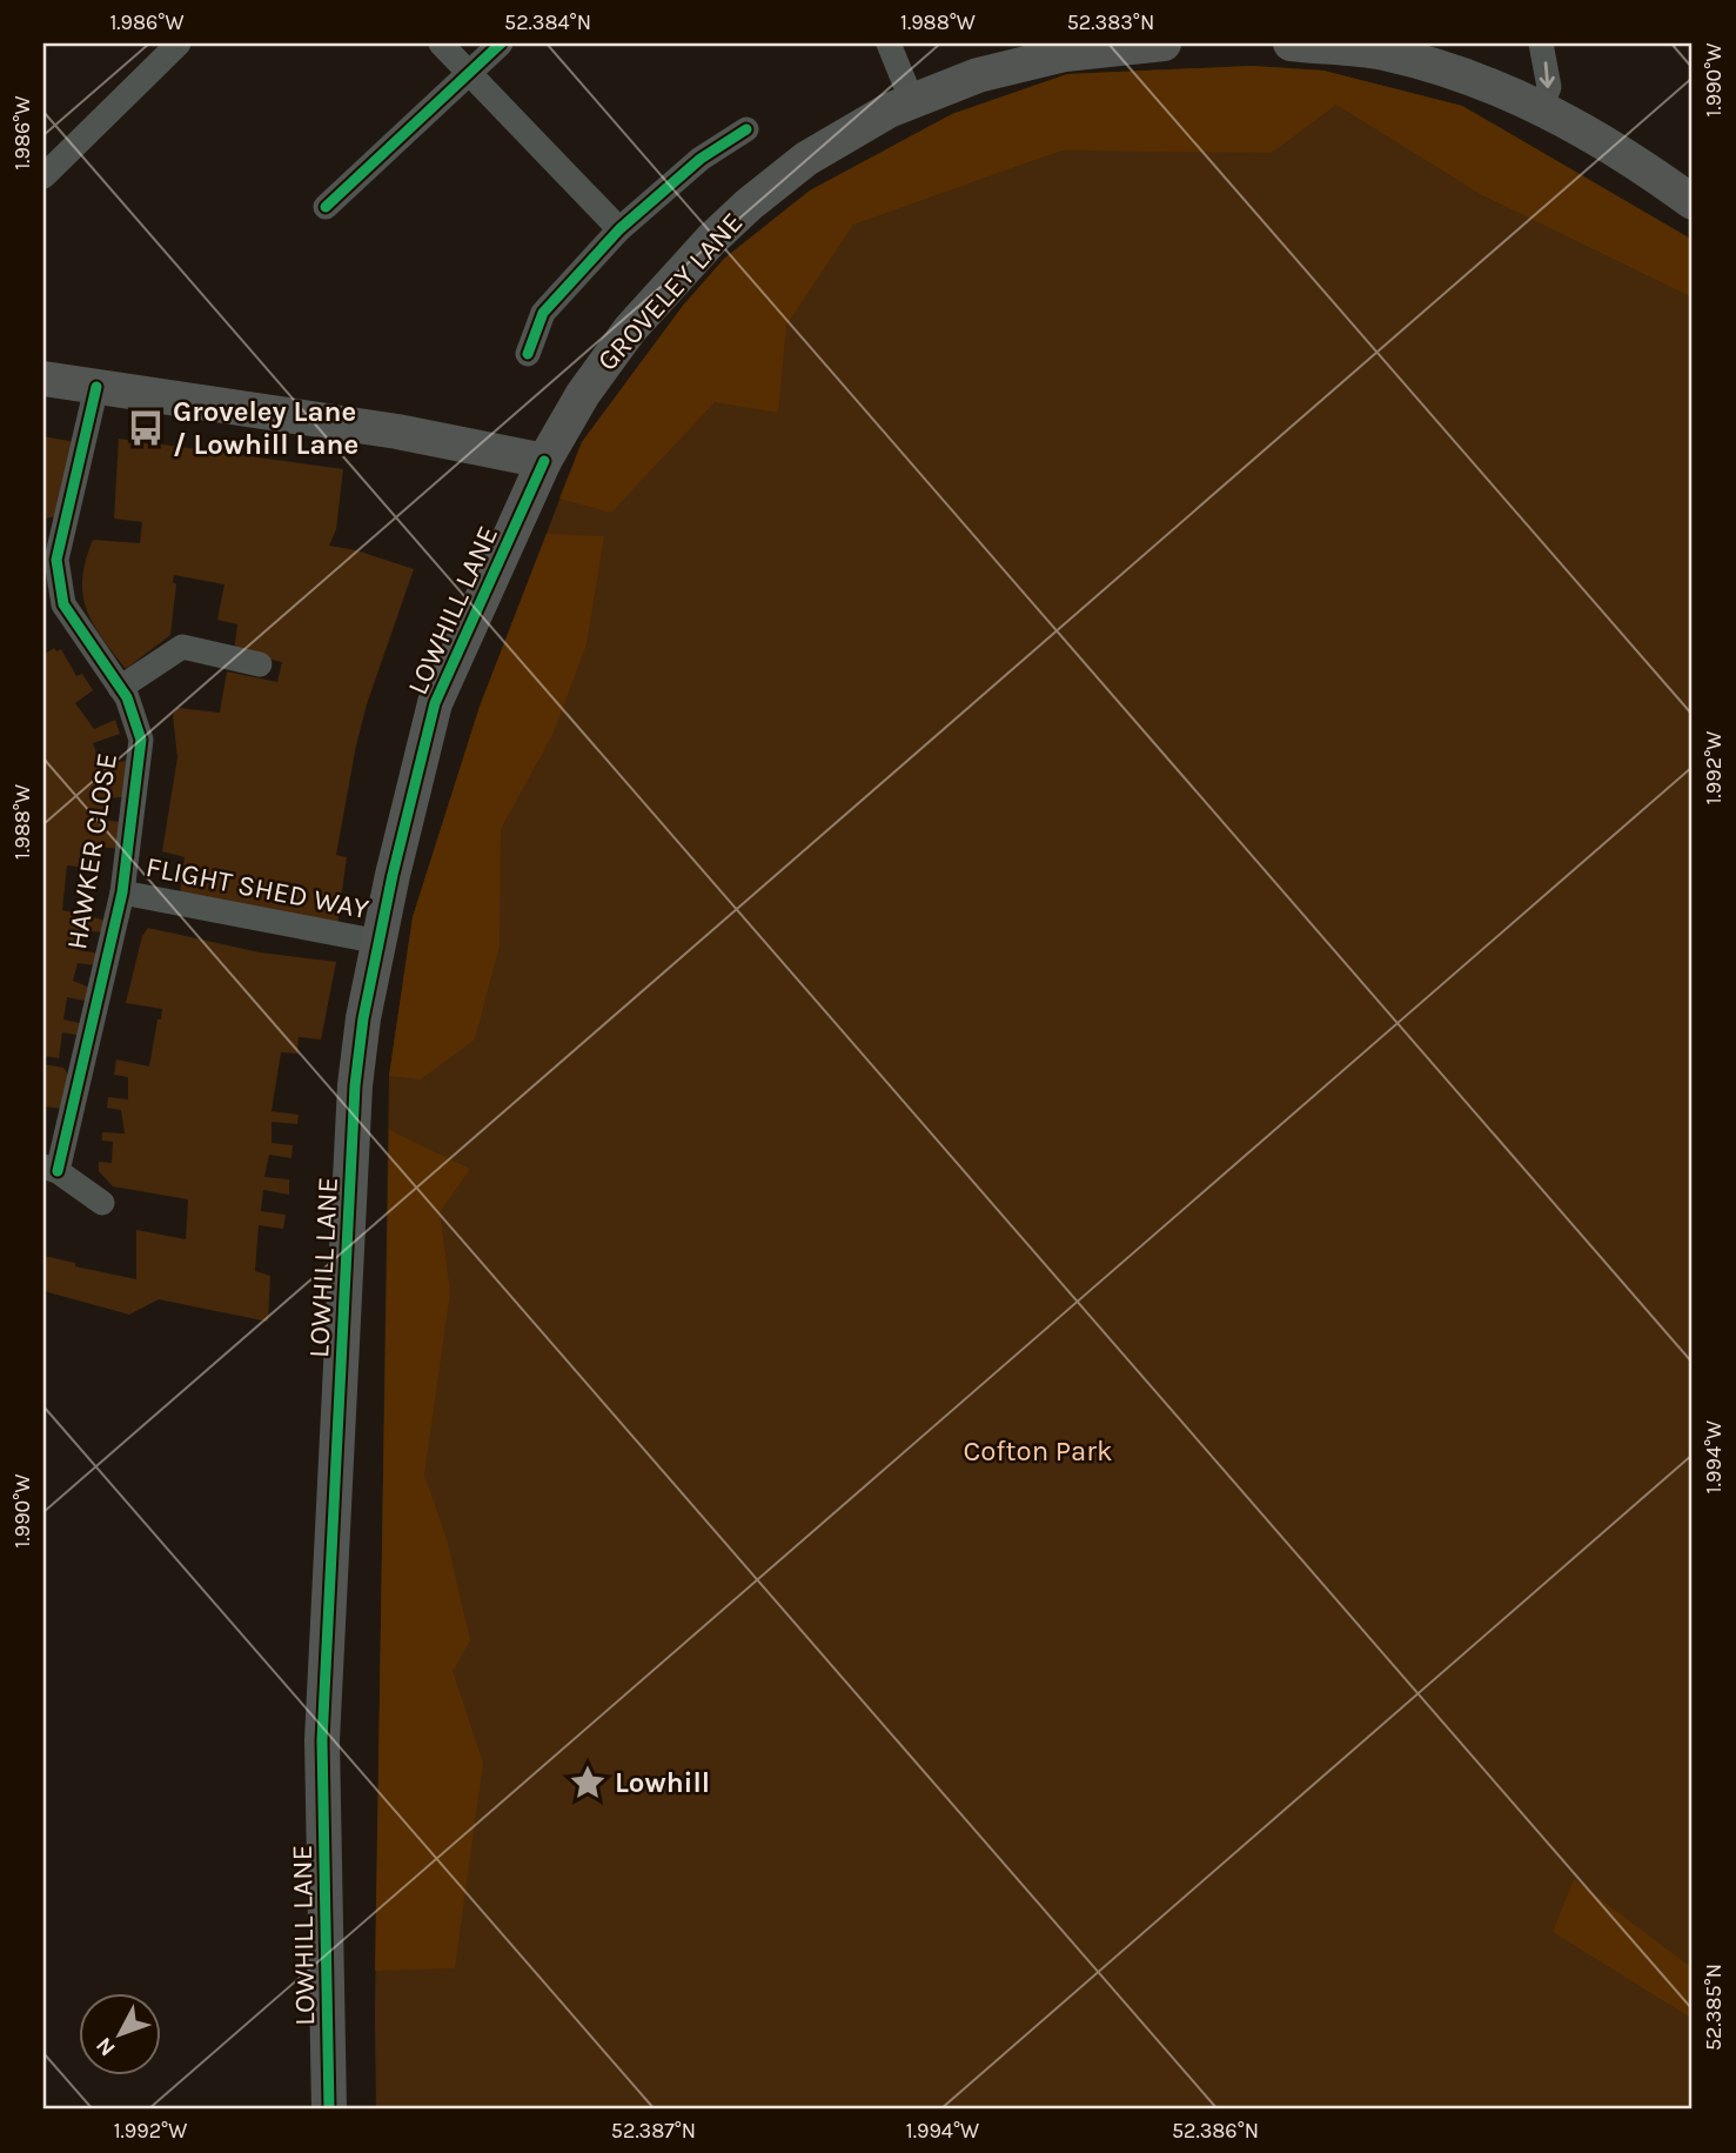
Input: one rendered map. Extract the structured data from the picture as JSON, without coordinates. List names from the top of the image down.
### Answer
{
  "streets": {
    "main road": ["GROVELEY LANE", "LOWHILL LANE"],
    "street": ["HAWKER CLOSE", "FLIGHT SHED WAY"]
  },
  "crossings": [
    ["GROVELEY LANE", "LOWHILL LANE"],
    ["LOWHILL LANE", "FLIGHT SHED WAY"],
    ["HAWKER CLOSE", "FLIGHT SHED WAY"]
  ],
  "parks": ["Cofton Park"],
  "places": {
    "bus stop": ["Groveley Lane / Lowhill Lane"],
    "place": ["Lowhill"]
  },
  "north": "bottom left",
  "coordinates": [
    "1.986°W",
    "52.384°N",
    "1.988°W",
    "52.383°N",
    "1.990°W",
    "1.992°W",
    "1.994°W",
    "52.385°N",
    "52.387°N",
    "52.386°N"
  ]
}
